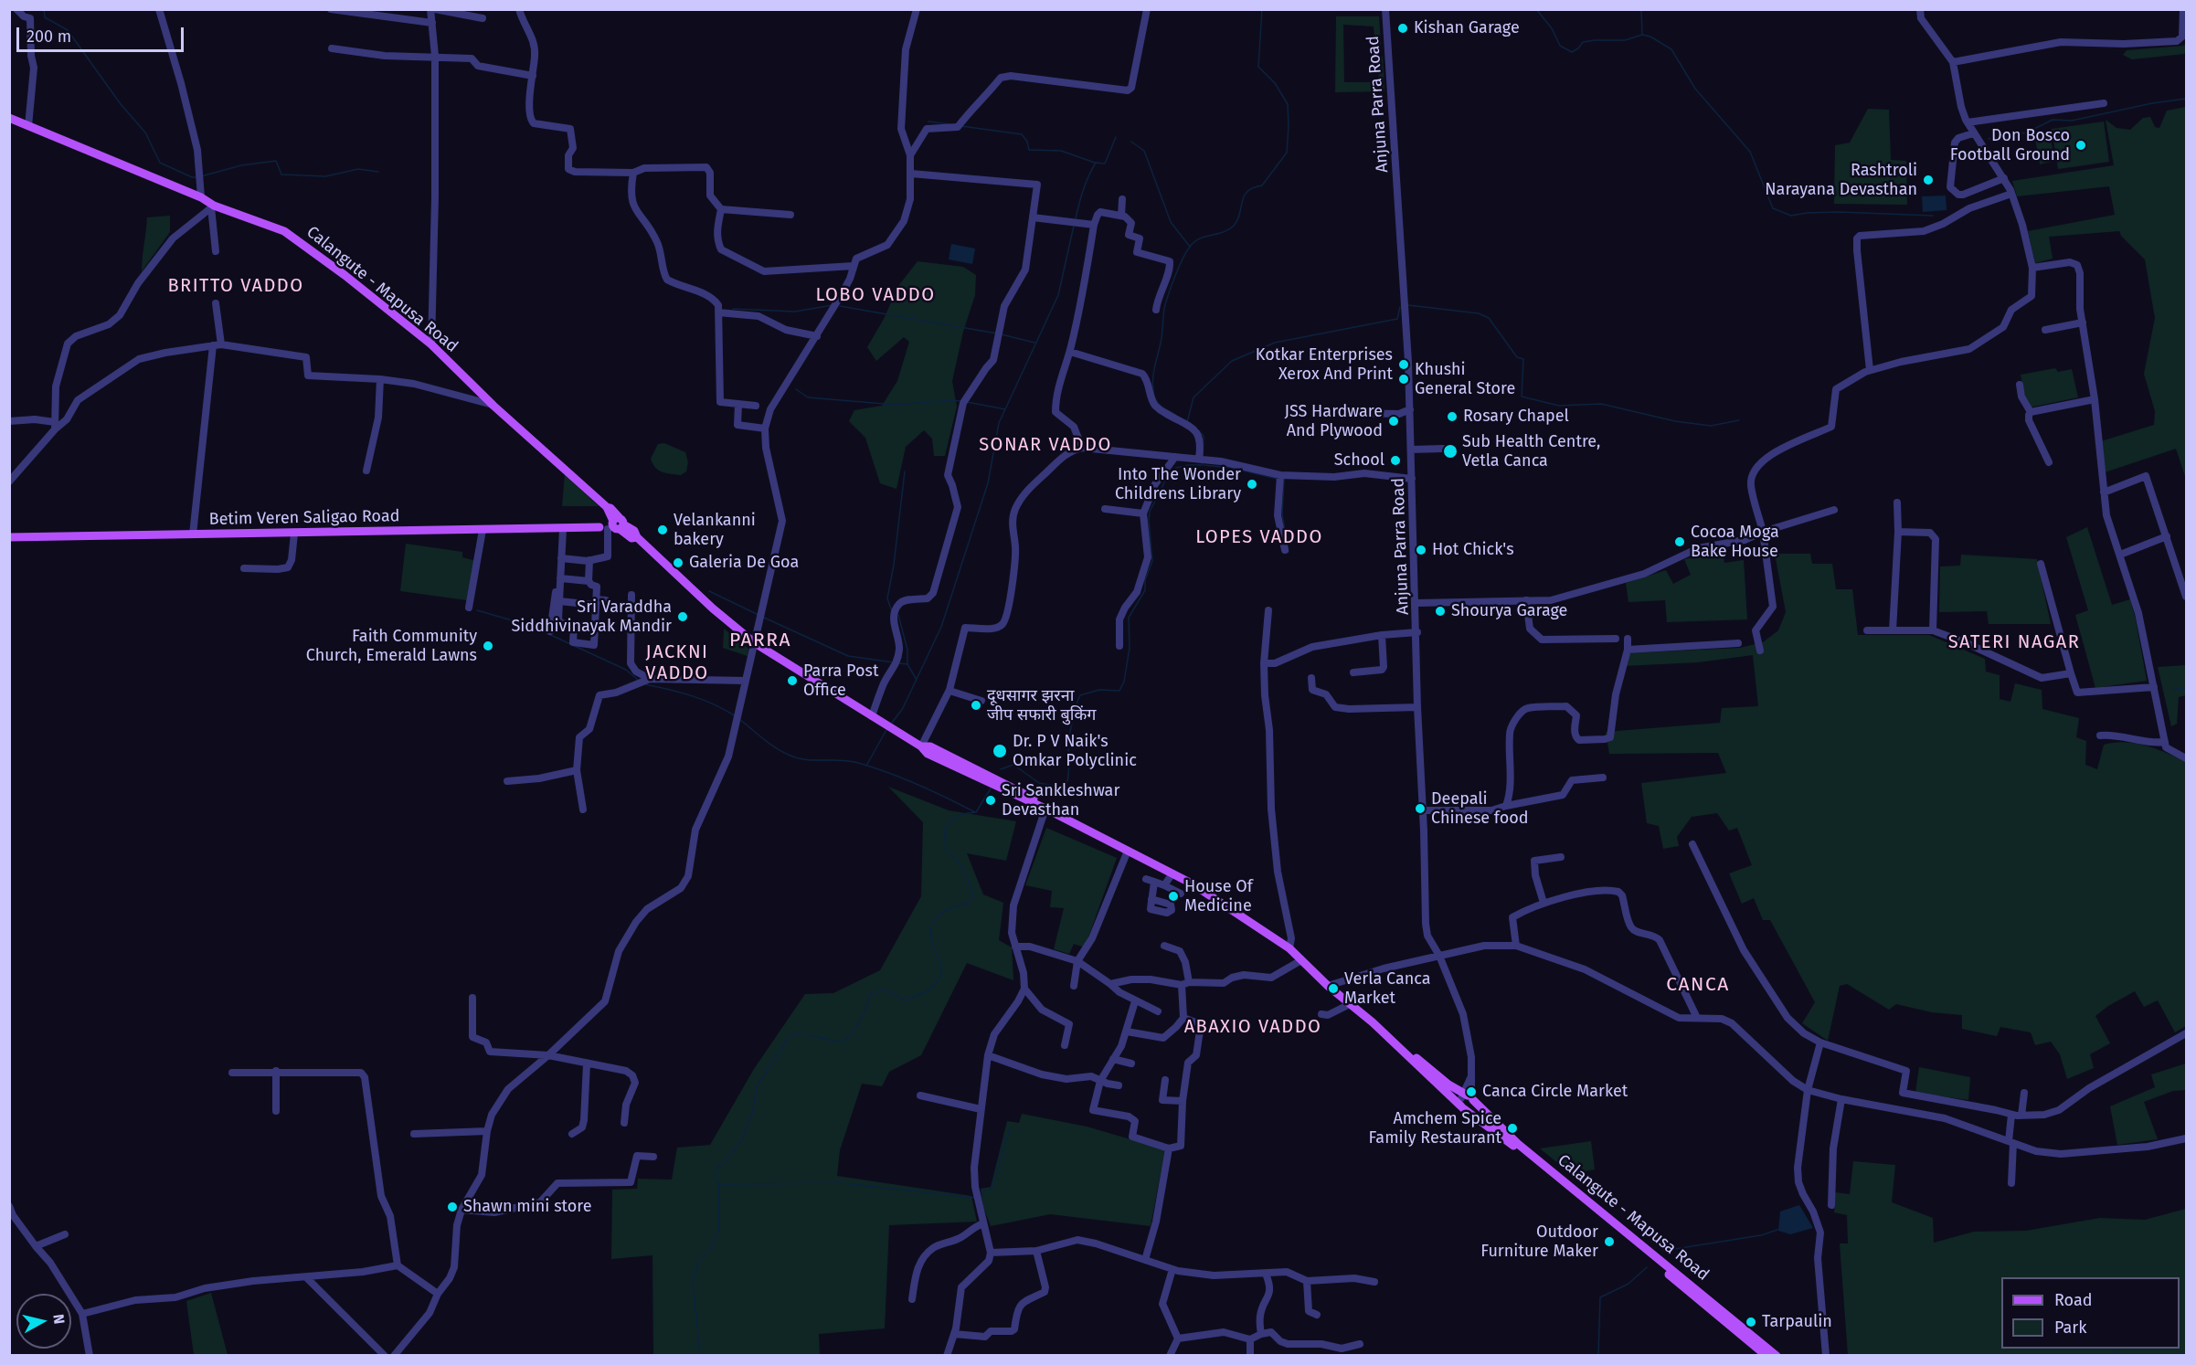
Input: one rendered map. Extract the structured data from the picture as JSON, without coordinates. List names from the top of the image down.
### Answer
{
  "streets": {
    "main road": ["Calangute - Mapusa Road", "Betim Veren Saligao Road"],
    "street": ["Anjuna Parra Road"]
  },
  "crossings": [
    ["Anjuna Parra Road", "Calangute - Mapusa Road"],
    ["Calangute - Mapusa Road", "Betim Veren Saligao Road"]
  ],
  "districts": [
    "BRITTO VADDO",
    "LOBO VADDO",
    "SONAR VADDO",
    "LOPES VADDO",
    "PARRA",
    "SATERI NAGAR",
    "JACKNI VADDO",
    "CANCA",
    "ABAXIO VADDO"
  ],
  "places": [
    "Kishan Garage",
    "Don Bosco Football Ground",
    "Rashtroli Narayana Devasthan",
    "Kotkar Enterprises Xerox And Print",
    "Khushi General Store",
    "Rosary Chapel",
    "JSS Hardware And Plywood",
    "Sub Health Centre, Vetla Canca",
    "School",
    "Into The Wonder Childrens Library",
    "Velankanni bakery",
    "Cocoa Moga Bake House",
    "Hot Chick's",
    "Galeria De Goa",
    "Shourya Garage",
    "Sri Varaddha Siddhivinayak Mandir",
    "Faith Community Church, Emerald Lawns",
    "Parra Post Office",
    "दूधसागर झरना जीप सफारी बुकिंग",
    "Dr. P V Naik's Omkar Polyclinic",
    "Sri Sankleshwar Devasthan",
    "Deepali Chinese food",
    "House Of Medicine",
    "Verla Canca Market",
    "Canca Circle Market",
    "Amchem Spice Family Restaurant",
    "Shawn mini store",
    "Outdoor Furniture Maker",
    "Tarpaulin"
  ],
  "legend": ["Road", "Park"],
  "scale_bar": "200 m",
  "north": "right"
}
